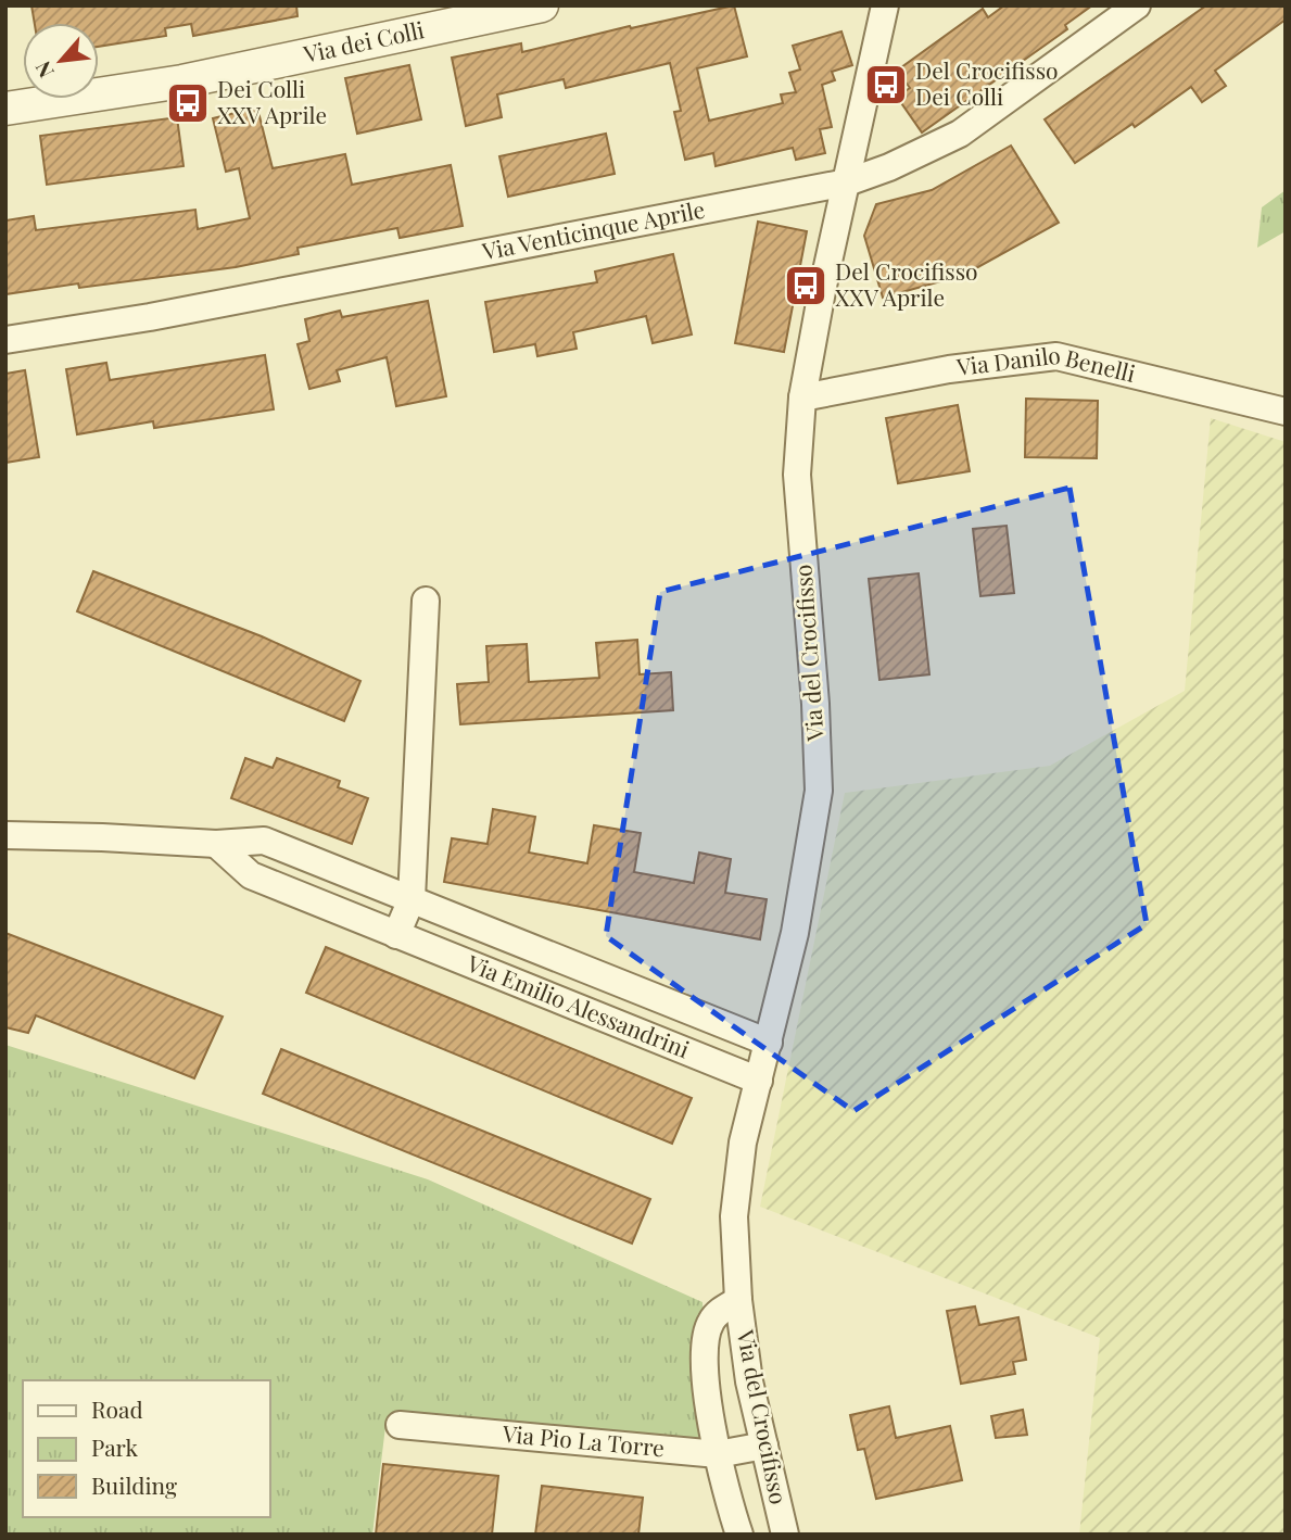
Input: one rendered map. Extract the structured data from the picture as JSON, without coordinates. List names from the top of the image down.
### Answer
{
  "streets": {
    "street": [
      "Via dei Colli",
      "Via Venticinque Aprile",
      "Via Danilo Benelli",
      "Via del Crocifisso",
      "Via Emilio Alessandrini",
      "Via Pio La Torre"
    ]
  },
  "crossings": [
    ["Via Venticinque Aprile", "Via del Crocifisso"],
    ["Via Danilo Benelli", "Via del Crocifisso"],
    ["Via del Crocifisso", "Via Emilio Alessandrini"],
    ["Via del Crocifisso", "Via Pio La Torre"]
  ],
  "places": {
    "bus stop": ["Del Crocifisso Dei Colli", "Dei Colli XXV Aprile", "Del Crocifisso XXV Aprile"]
  },
  "legend": ["Road", "Park", "Building"],
  "north": "bottom left"
}
